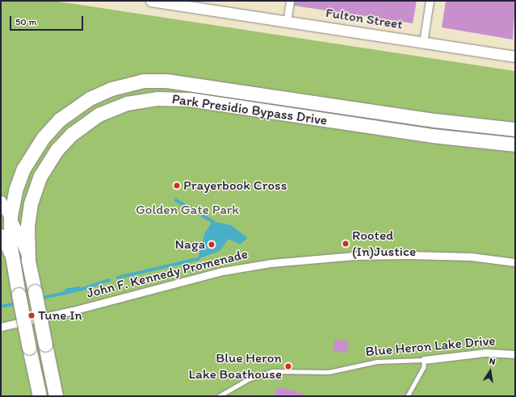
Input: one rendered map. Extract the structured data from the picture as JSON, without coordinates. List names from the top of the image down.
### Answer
{
  "streets": {
    "highway": ["Park Presidio Bypass Drive"],
    "main road": ["Fulton Street"],
    "street": ["John F. Kennedy Promenade", "Blue Heron Lake Drive"]
  },
  "parks": ["Golden Gate Park"],
  "places": [
    "Prayerbook Cross",
    "Rooted (In)Justice",
    "Naga",
    "Tune In",
    "Blue Heron Lake Boathouse"
  ],
  "scale_bar": "50 m",
  "north": "top"
}
